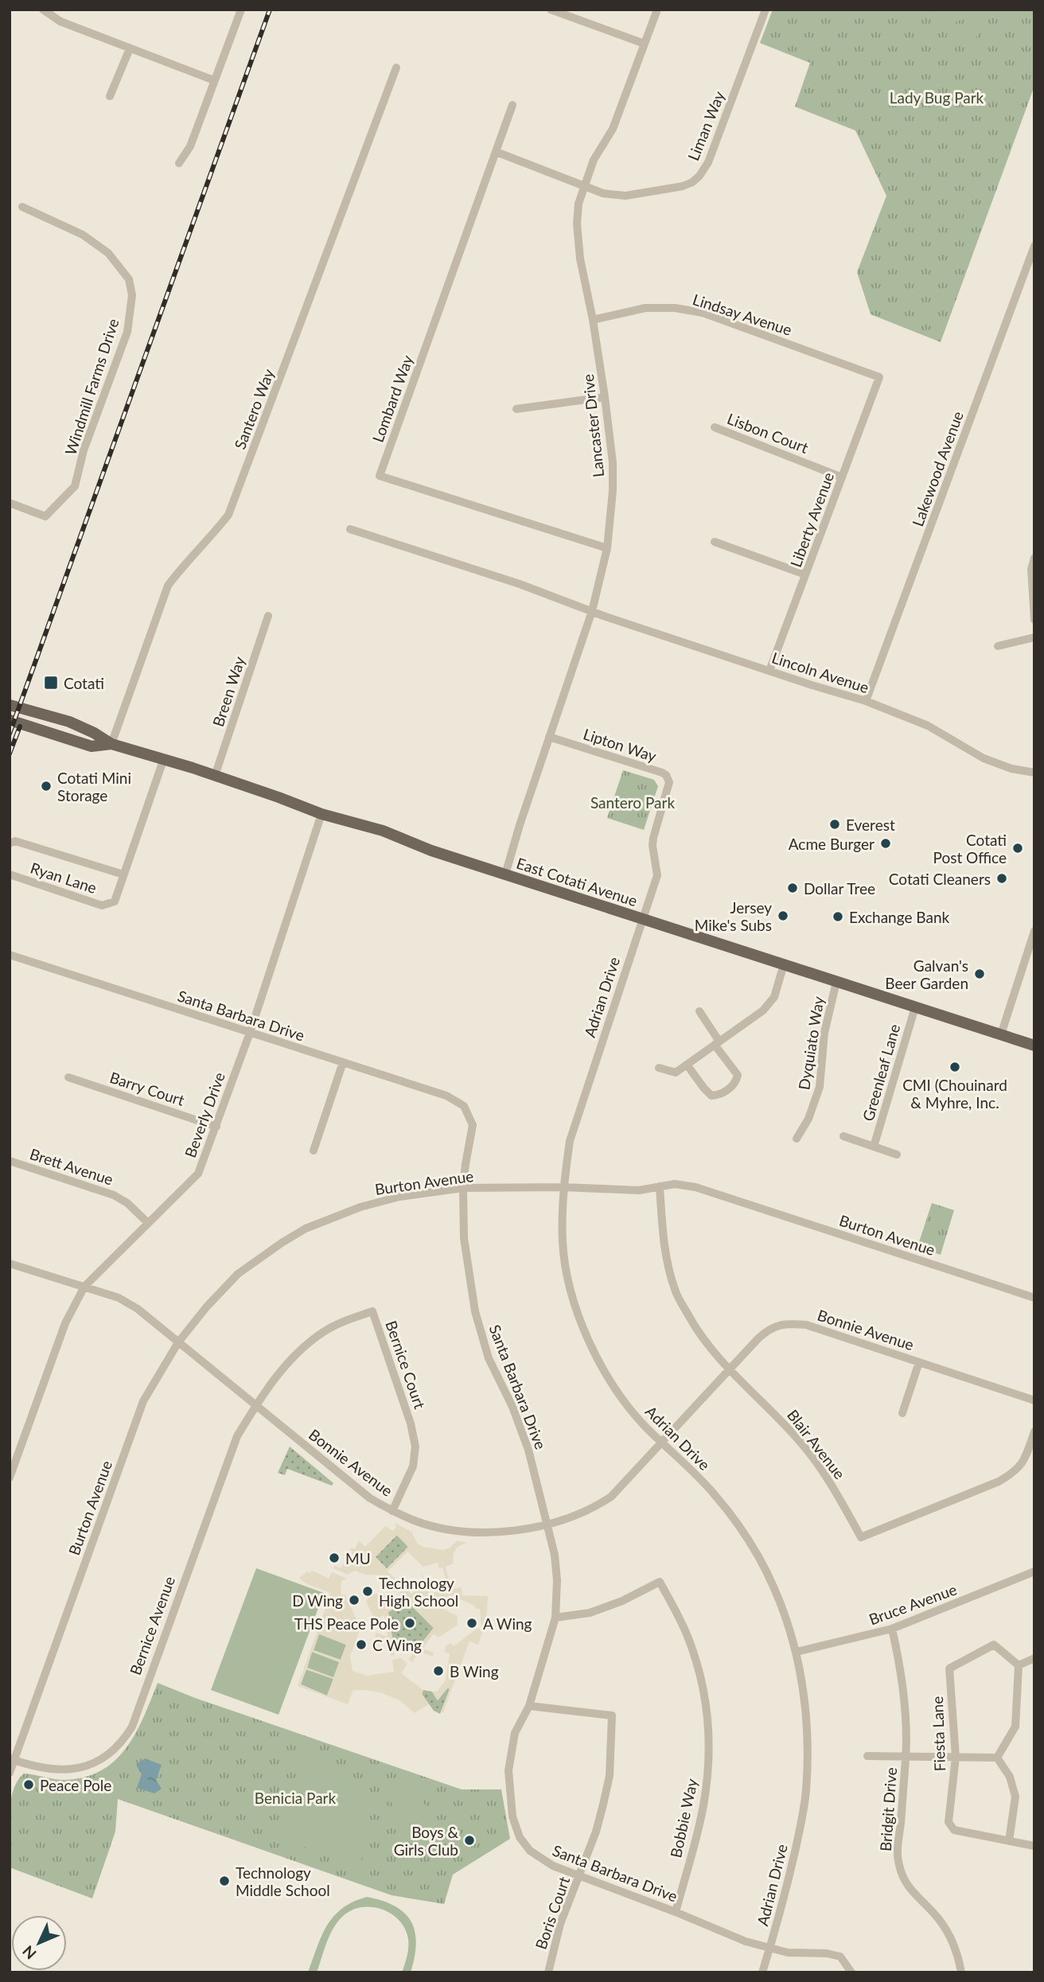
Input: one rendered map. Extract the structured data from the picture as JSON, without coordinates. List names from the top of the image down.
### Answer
{
  "streets": {
    "main road": ["East Cotati Avenue"],
    "street": [
      "Liman Way",
      "Lindsay Avenue",
      "Windmill Farms Drive",
      "Lombard Way",
      "Santero Way",
      "Lancaster Drive",
      "Lisbon Court",
      "Lakewood Avenue",
      "Liberty Avenue",
      "Lincoln Avenue",
      "Breen Way",
      "Lipton Way",
      "Ryan Lane",
      "Adrian Drive",
      "Santa Barbara Drive",
      "Dyquiato Way",
      "Greenleaf Lane",
      "Barry Court",
      "Beverly Drive",
      "Brett Avenue",
      "Burton Avenue",
      "Bonnie Avenue",
      "Bernice Court",
      "Blair Avenue",
      "Bruce Avenue",
      "Bernice Avenue",
      "Fiesta Lane",
      "Bridgit Drive",
      "Bobbie Way",
      "Boris Court"
    ]
  },
  "crossings": [
    ["Liman Way", "Lombard Way"],
    ["Liman Way", "Lancaster Drive"],
    ["Lindsay Avenue", "Lancaster Drive"],
    ["Lindsay Avenue", "Liberty Avenue"],
    ["Lombard Way", "Lancaster Drive"],
    ["Santero Way", "East Cotati Avenue"],
    ["Lancaster Drive", "Lincoln Avenue"],
    ["Lancaster Drive", "Lipton Way"],
    ["Lancaster Drive", "East Cotati Avenue"],
    ["Lisbon Court", "Liberty Avenue"],
    ["Lakewood Avenue", "Lincoln Avenue"],
    ["Liberty Avenue", "Lincoln Avenue"],
    ["Breen Way", "East Cotati Avenue"],
    ["Lipton Way", "East Cotati Avenue"],
    ["Lipton Way", "Adrian Drive"],
    ["Ryan Lane", "East Cotati Avenue"],
    ["East Cotati Avenue", "Adrian Drive"],
    ["East Cotati Avenue", "Dyquiato Way"],
    ["East Cotati Avenue", "Greenleaf Lane"],
    ["East Cotati Avenue", "Beverly Drive"],
    ["Adrian Drive", "Santa Barbara Drive"],
    ["Adrian Drive", "Burton Avenue"],
    ["Adrian Drive", "Bonnie Avenue"],
    ["Adrian Drive", "Bruce Avenue"],
    ["Santa Barbara Drive", "Beverly Drive"],
    ["Santa Barbara Drive", "Burton Avenue"],
    ["Santa Barbara Drive", "Bonnie Avenue"],
    ["Santa Barbara Drive", "Bobbie Way"],
    ["Santa Barbara Drive", "Boris Court"],
    ["Barry Court", "Beverly Drive"],
    ["Beverly Drive", "Brett Avenue"],
    ["Beverly Drive", "Bonnie Avenue"],
    ["Burton Avenue", "Bonnie Avenue"],
    ["Burton Avenue", "Blair Avenue"],
    ["Burton Avenue", "Bernice Avenue"],
    ["Bonnie Avenue", "Bernice Court"],
    ["Bonnie Avenue", "Blair Avenue"],
    ["Bonnie Avenue", "Bernice Avenue"],
    ["Bernice Court", "Bernice Avenue"],
    ["Bruce Avenue", "Bridgit Drive"]
  ],
  "parks": ["Lady Bug Park", "Santero Park", "Benicia Park"],
  "places": {
    "transit": ["Cotati"],
    "other": [
      "Cotati Mini Storage",
      "Everest",
      "Acme Burger",
      "Cotati Post Office",
      "Cotati Cleaners",
      "Dollar Tree",
      "Jersey Mike's Subs",
      "Exchange Bank",
      "Galvan's Beer Garden",
      "CMI (Chouinard & Myhre, Inc.",
      "MU",
      "Technology High School",
      "D Wing",
      "THS Peace Pole",
      "A Wing",
      "C Wing",
      "B Wing",
      "Peace Pole",
      "Boys & Girls Club",
      "Technology Middle School"
    ]
  },
  "north": "bottom left"
}
